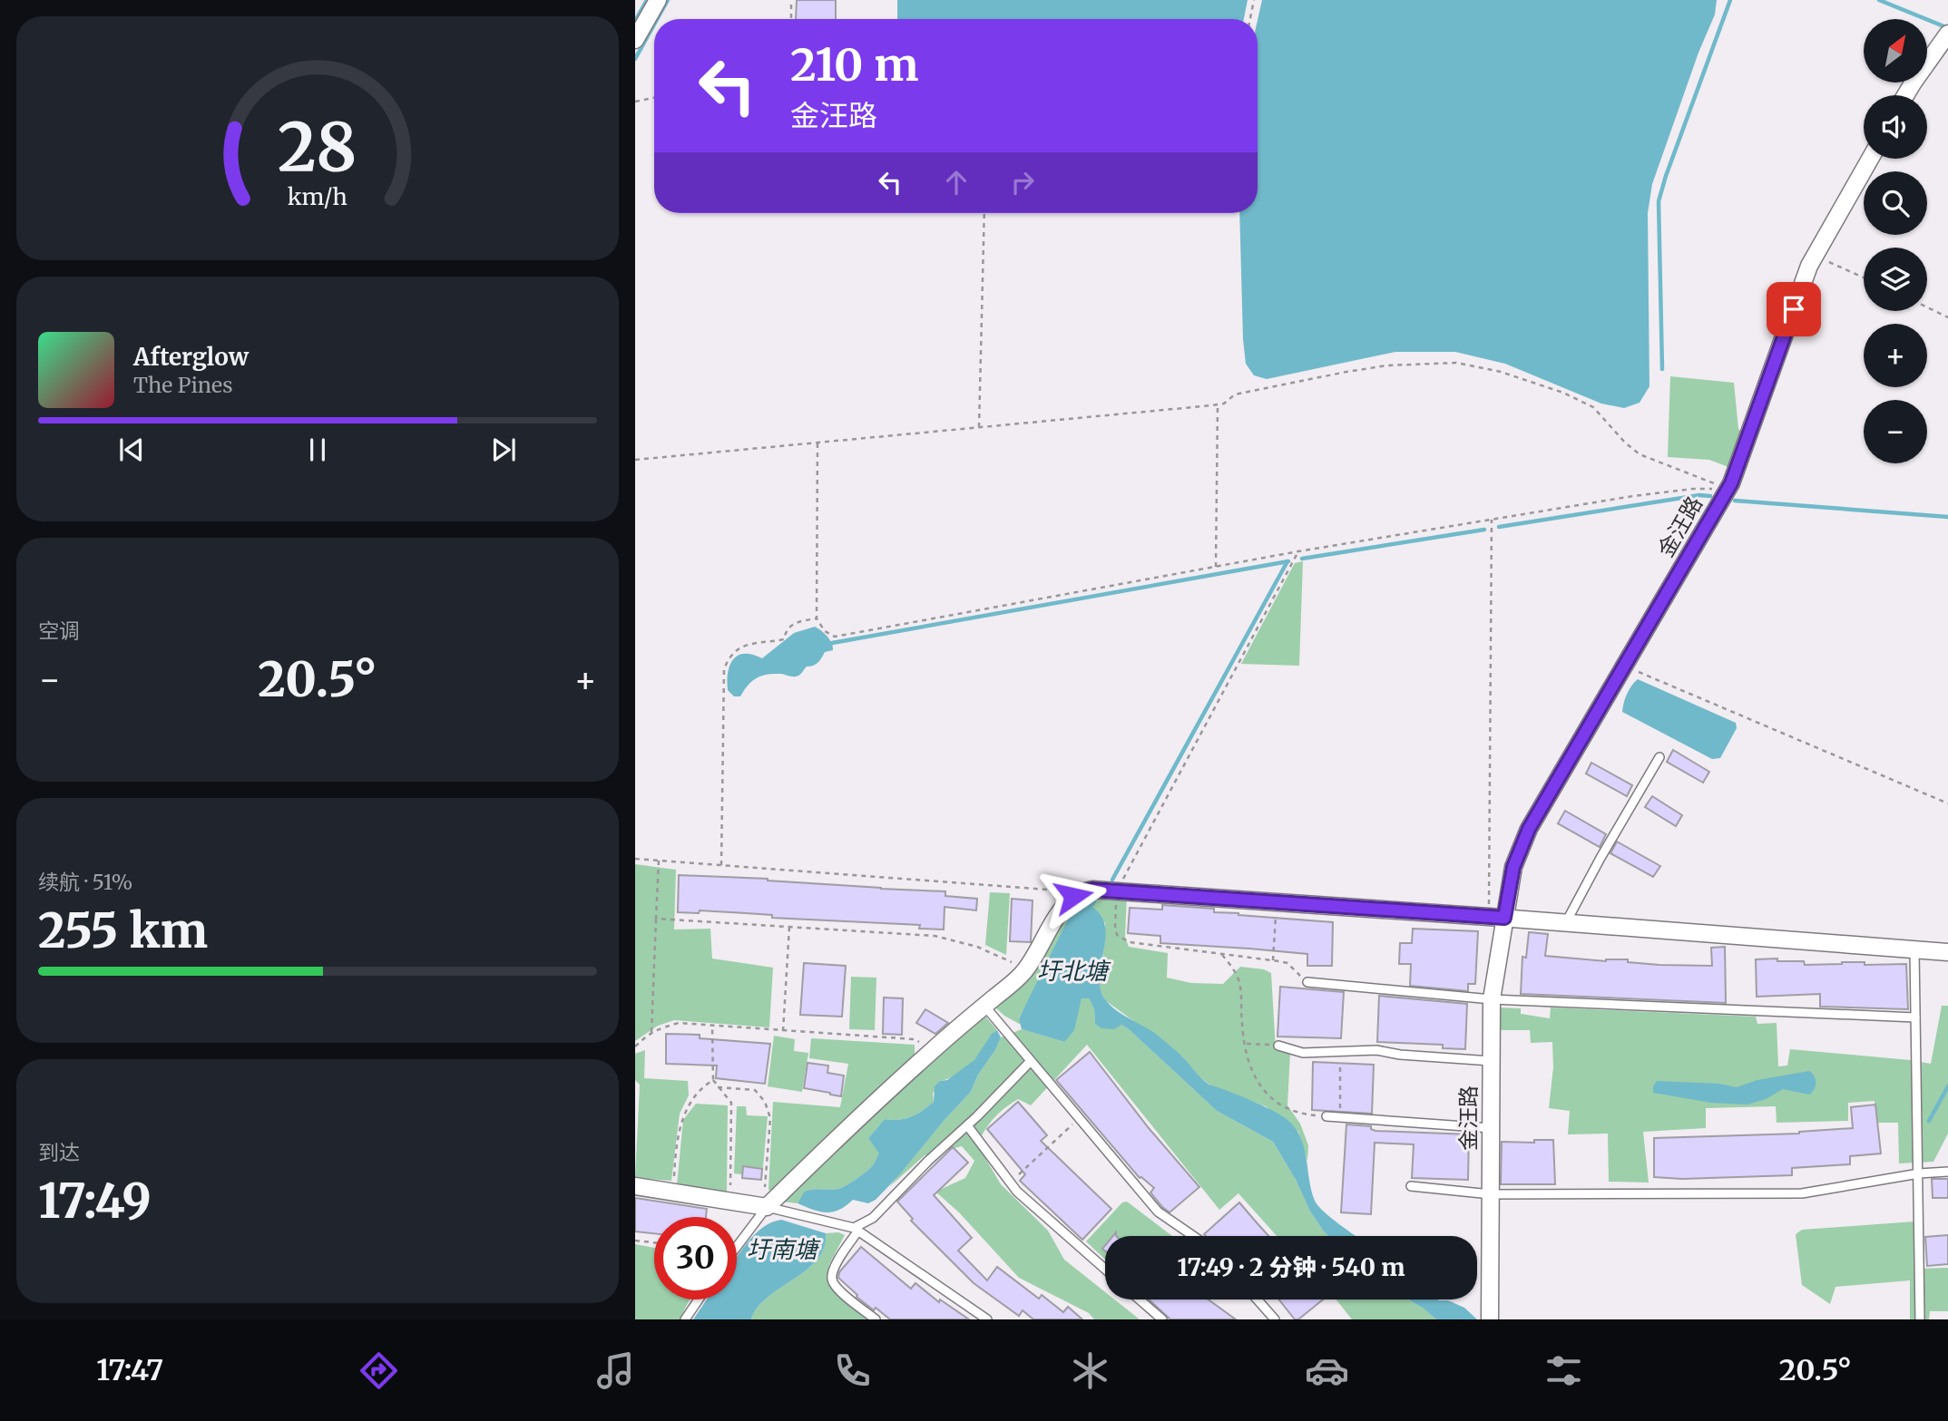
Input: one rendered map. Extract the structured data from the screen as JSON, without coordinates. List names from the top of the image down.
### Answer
{
  "streets": {
    "street": ["金汪路"]
  },
  "water": ["圩北塘", "圩南塘"],
  "north": "top right",
  "page": {
    "map_buttons": ["+", "−"],
    "turn": ["210 m", "金汪路"],
    "song": ["Afterglow", "The Pines"],
    "tile": [
      "空调",
      ["续航 · 51%", "255 km"],
      ["到达", "17:49"]
    ],
    "heat": ["−", "20.5°", "+"],
    "limit": "30",
    "trip": "17:49 · 2 分钟 · 540 m",
    "tabs": ["17:47", "20.5°"],
    "gauge": ["28", "km/h"]
  }
}
